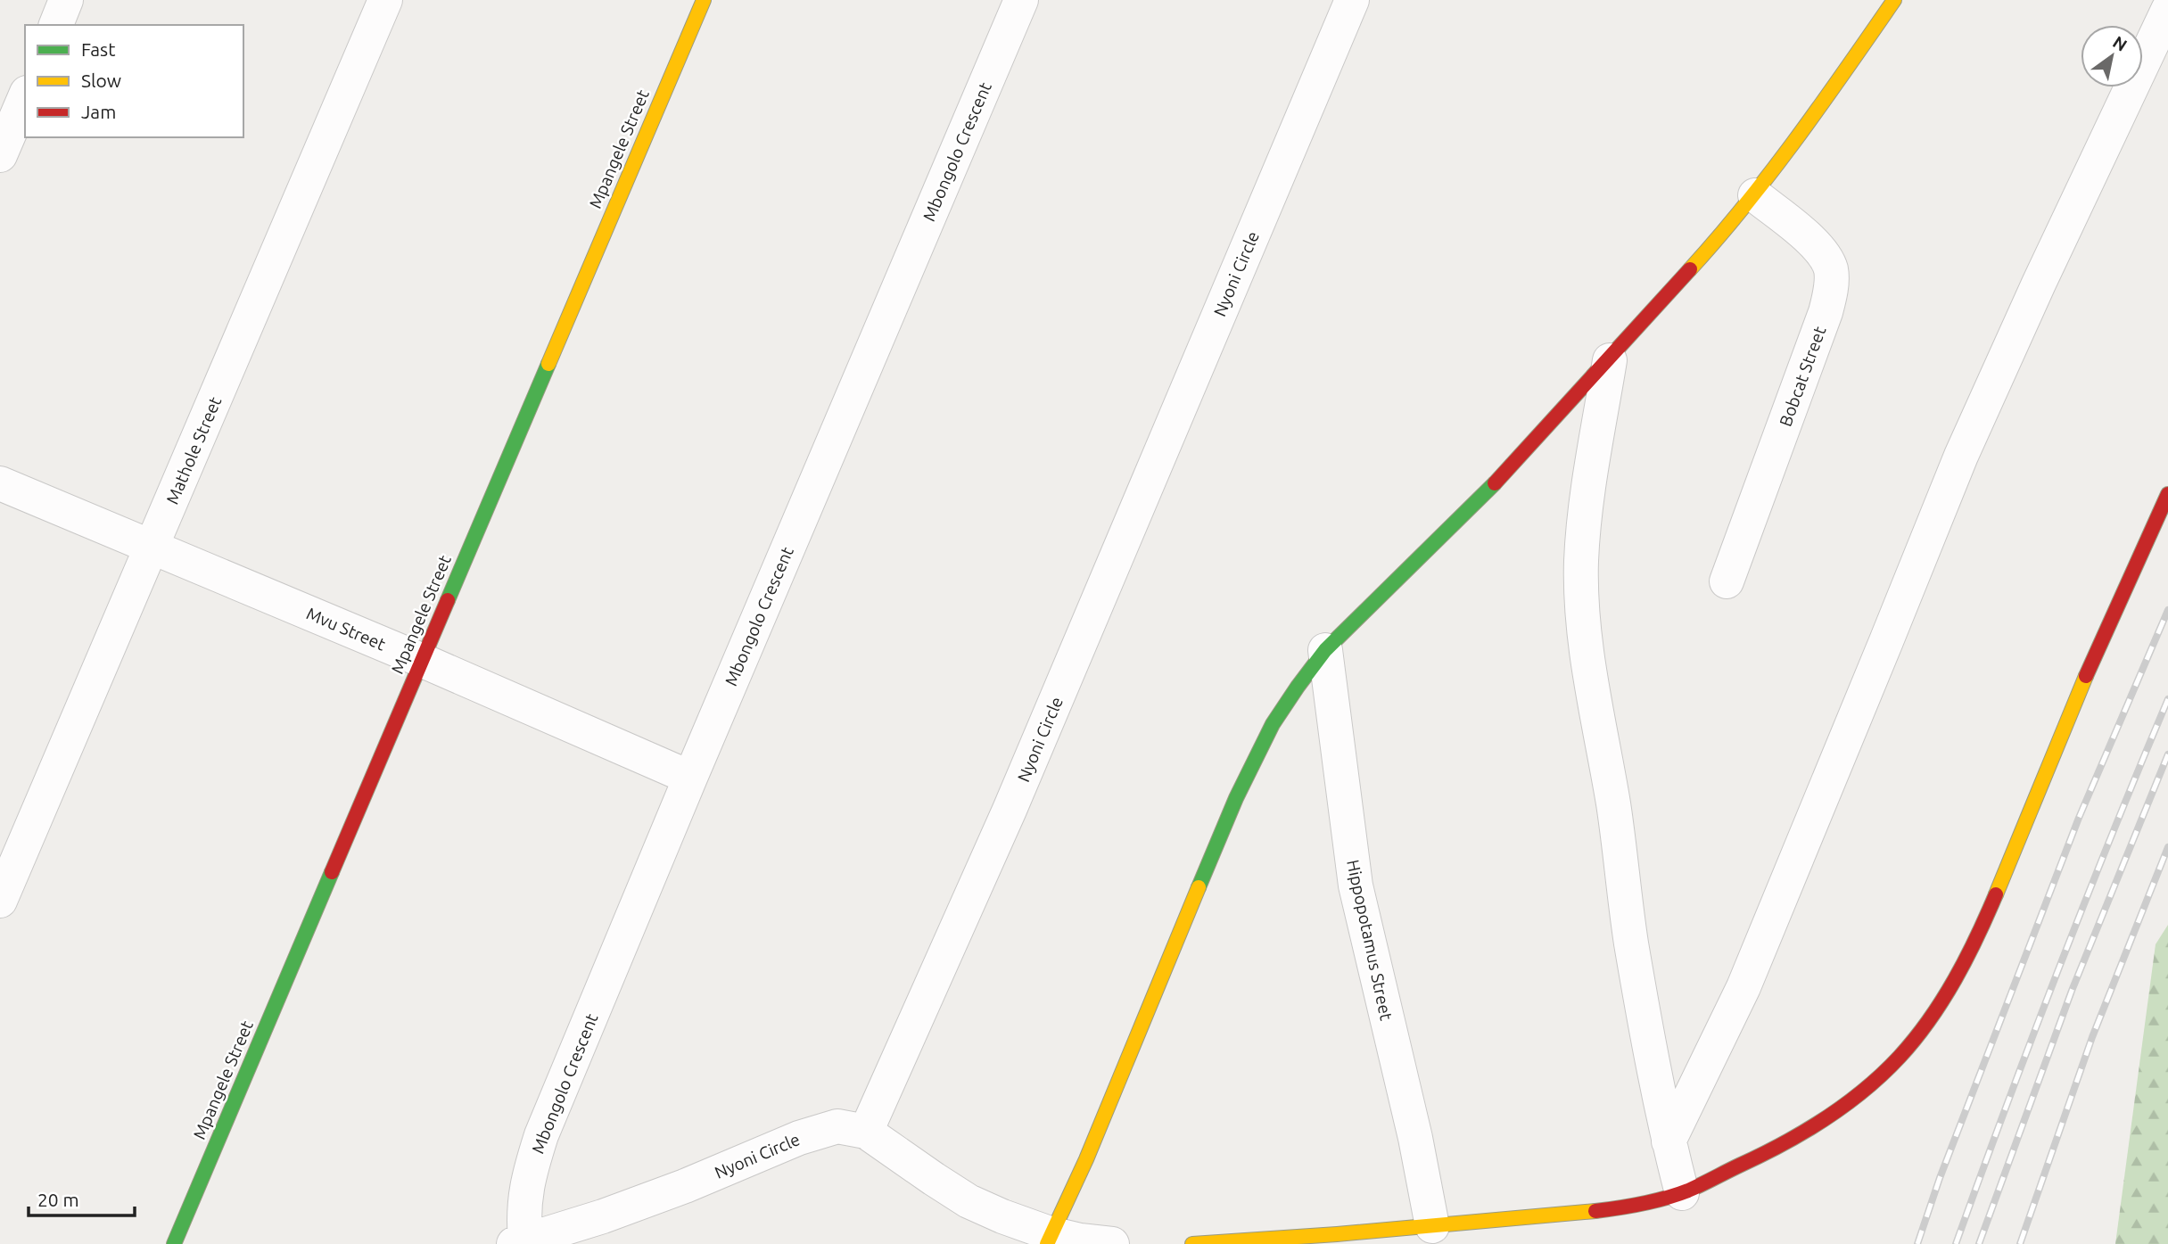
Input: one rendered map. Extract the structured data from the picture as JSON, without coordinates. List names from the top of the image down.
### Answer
{
  "streets": {
    "street": [
      "Mpangele Street",
      "Mbongolo Crescent",
      "Nyoni Circle",
      "Bobcat Street",
      "Mathole Street",
      "Mvu Street",
      "Hippopotamus Street"
    ]
  },
  "crossings": [
    ["Mpangele Street", "Mvu Street"],
    ["Mbongolo Crescent", "Nyoni Circle"],
    ["Mbongolo Crescent", "Mvu Street"],
    ["Mathole Street", "Mvu Street"]
  ],
  "legend": ["Fast", "Slow", "Jam"],
  "scale_bar": "20 m",
  "north": "top right"
}
